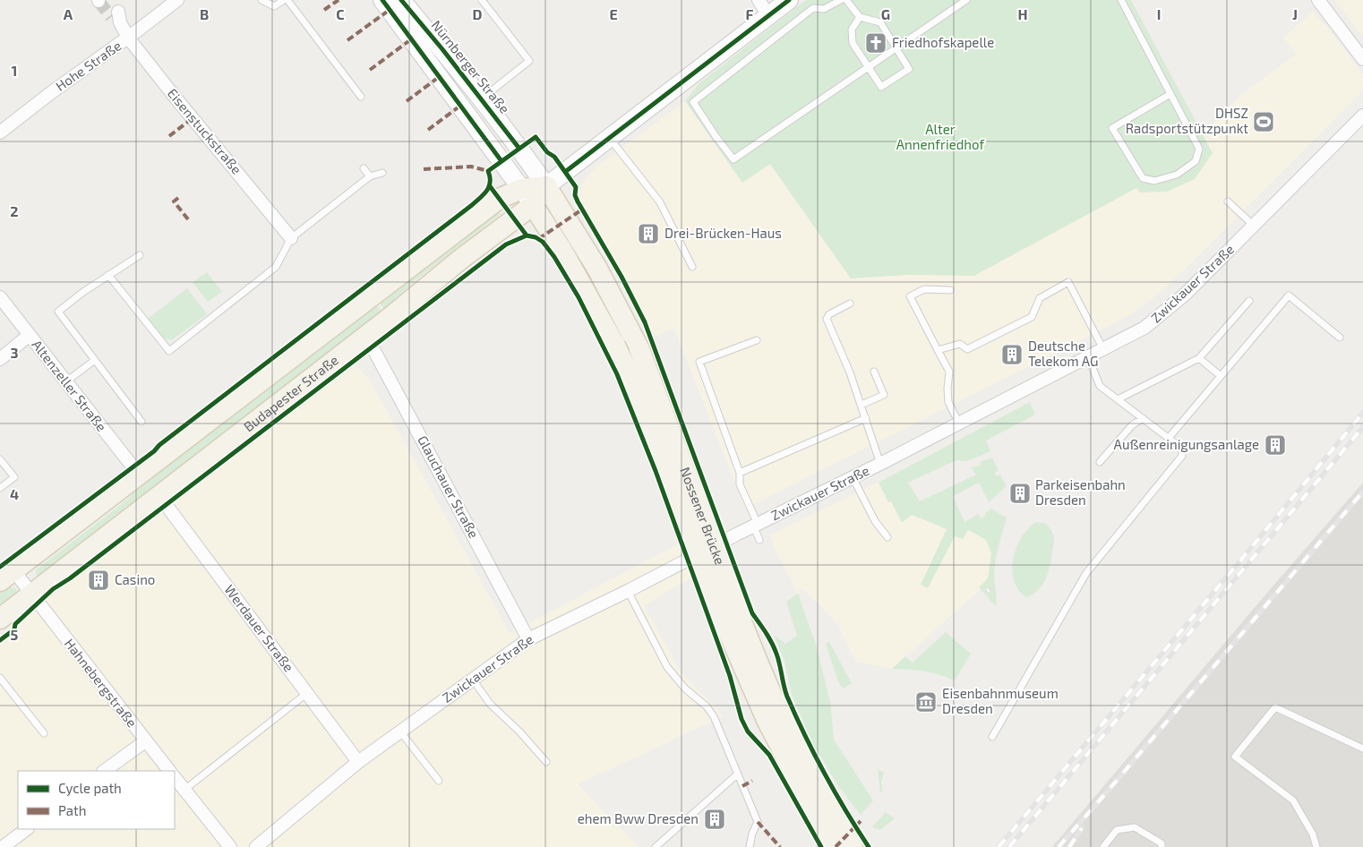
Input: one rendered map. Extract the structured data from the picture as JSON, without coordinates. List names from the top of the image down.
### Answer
{
  "streets": {
    "main road": ["Nürnberger Straße", "Budapester Straße", "Nossener Brücke"],
    "street": [
      "Hohe Straße",
      "Eisenstuckstraße",
      "Zwickauer Straße",
      "Altenzeller Straße",
      "Glauchauer Straße",
      "Werdauer Straße",
      "Hahnebergstraße"
    ]
  },
  "crossings": [
    ["Hohe Straße", "Eisenstuckstraße"],
    ["Nürnberger Straße", "Budapester Straße"],
    ["Nürnberger Straße", "Nossener Brücke"],
    ["Zwickauer Straße", "Glauchauer Straße"],
    ["Zwickauer Straße", "Werdauer Straße"],
    ["Budapester Straße", "Glauchauer Straße"],
    ["Budapester Straße", "Nossener Brücke"],
    ["Budapester Straße", "Werdauer Straße"],
    ["Budapester Straße", "Hahnebergstraße"]
  ],
  "parks": ["Alter Annenfriedhof"],
  "places": {
    "church": ["Friedhofskapelle"],
    "sports": ["DHSZ Radsportstützpunkt"],
    "building": [
      "Drei-Brücken-Haus",
      "Deutsche Telekom AG",
      "Außenreinigungsanlage",
      "Parkeisenbahn Dresden",
      "Casino",
      "ehem Bww Dresden"
    ],
    "museum": ["Eisenbahnmuseum Dresden"]
  },
  "legend": ["Cycle path", "Path"],
  "grid": {
    "columns": [
      "A",
      "B",
      "C",
      "D",
      "E",
      "F",
      "G",
      "H",
      "I",
      "J"
    ],
    "rows": [
      "1",
      "2",
      "3",
      "4",
      "5"
    ]
  }
}
